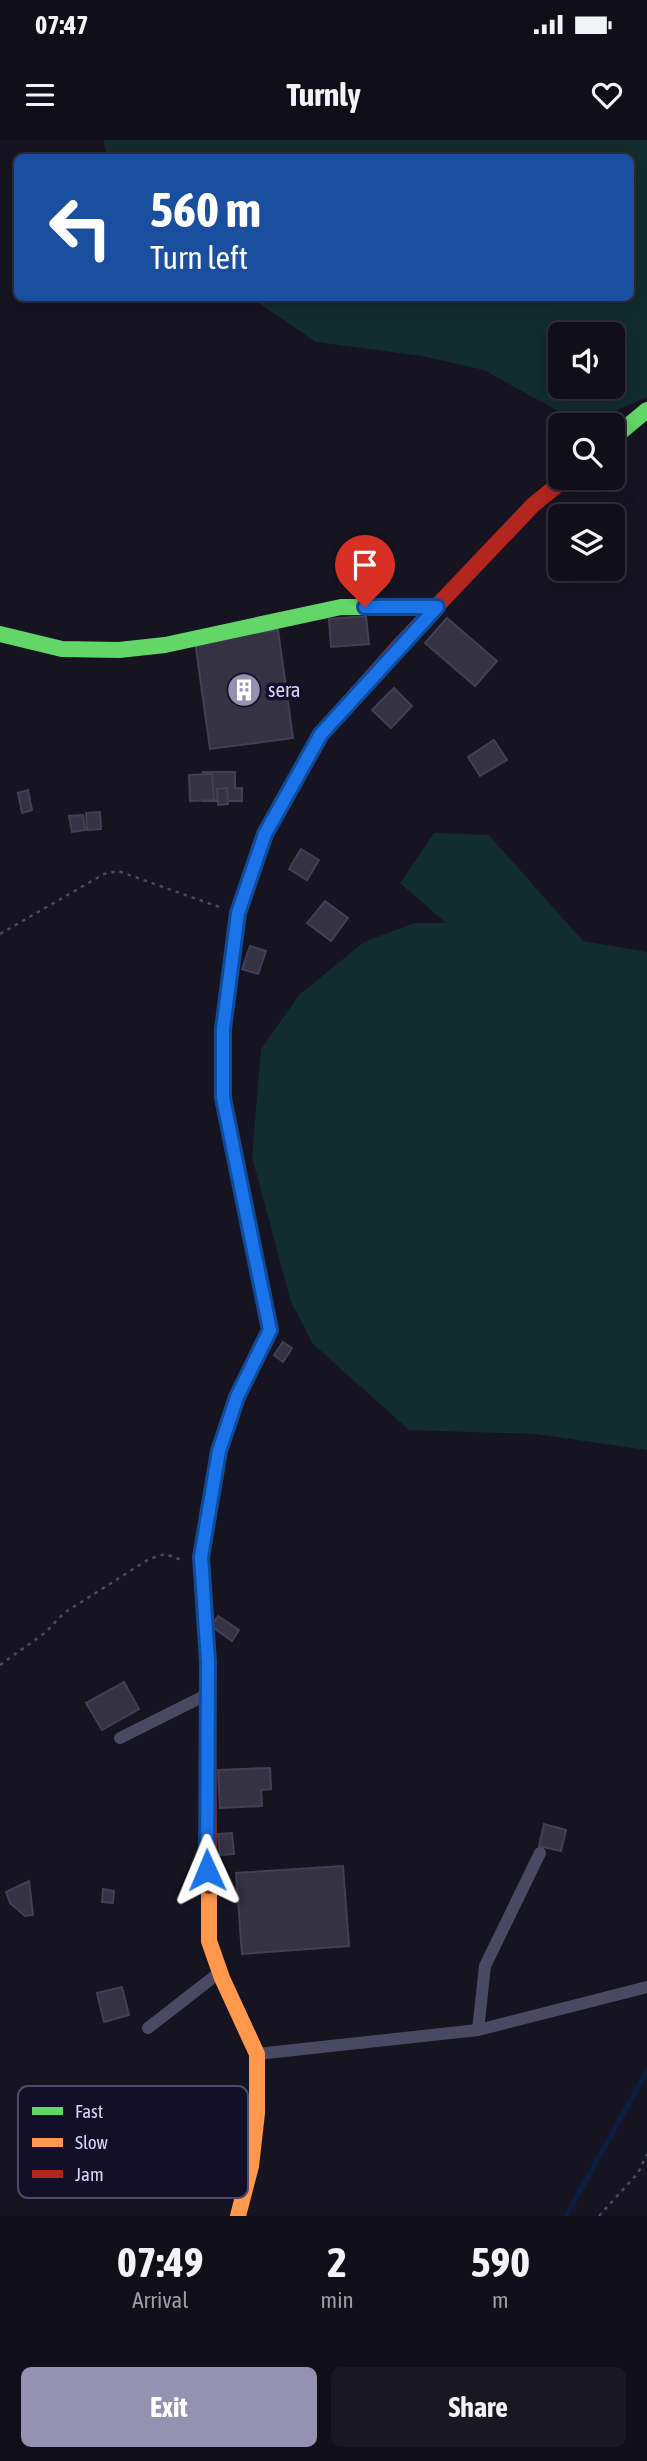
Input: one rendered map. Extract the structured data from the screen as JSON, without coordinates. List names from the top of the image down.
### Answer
{
  "places": {
    "building": ["sera"]
  },
  "legend": ["Fast", "Slow", "Jam"],
  "page": {
    "status": "07:47",
    "header": "Turnly",
    "turn": ["560 m", "Turn left"],
    "eta": [
      "07:49",
      "Arrival",
      "2",
      "min",
      "590",
      "m"
    ],
    "buttons": ["Exit", "Share"]
  }
}
